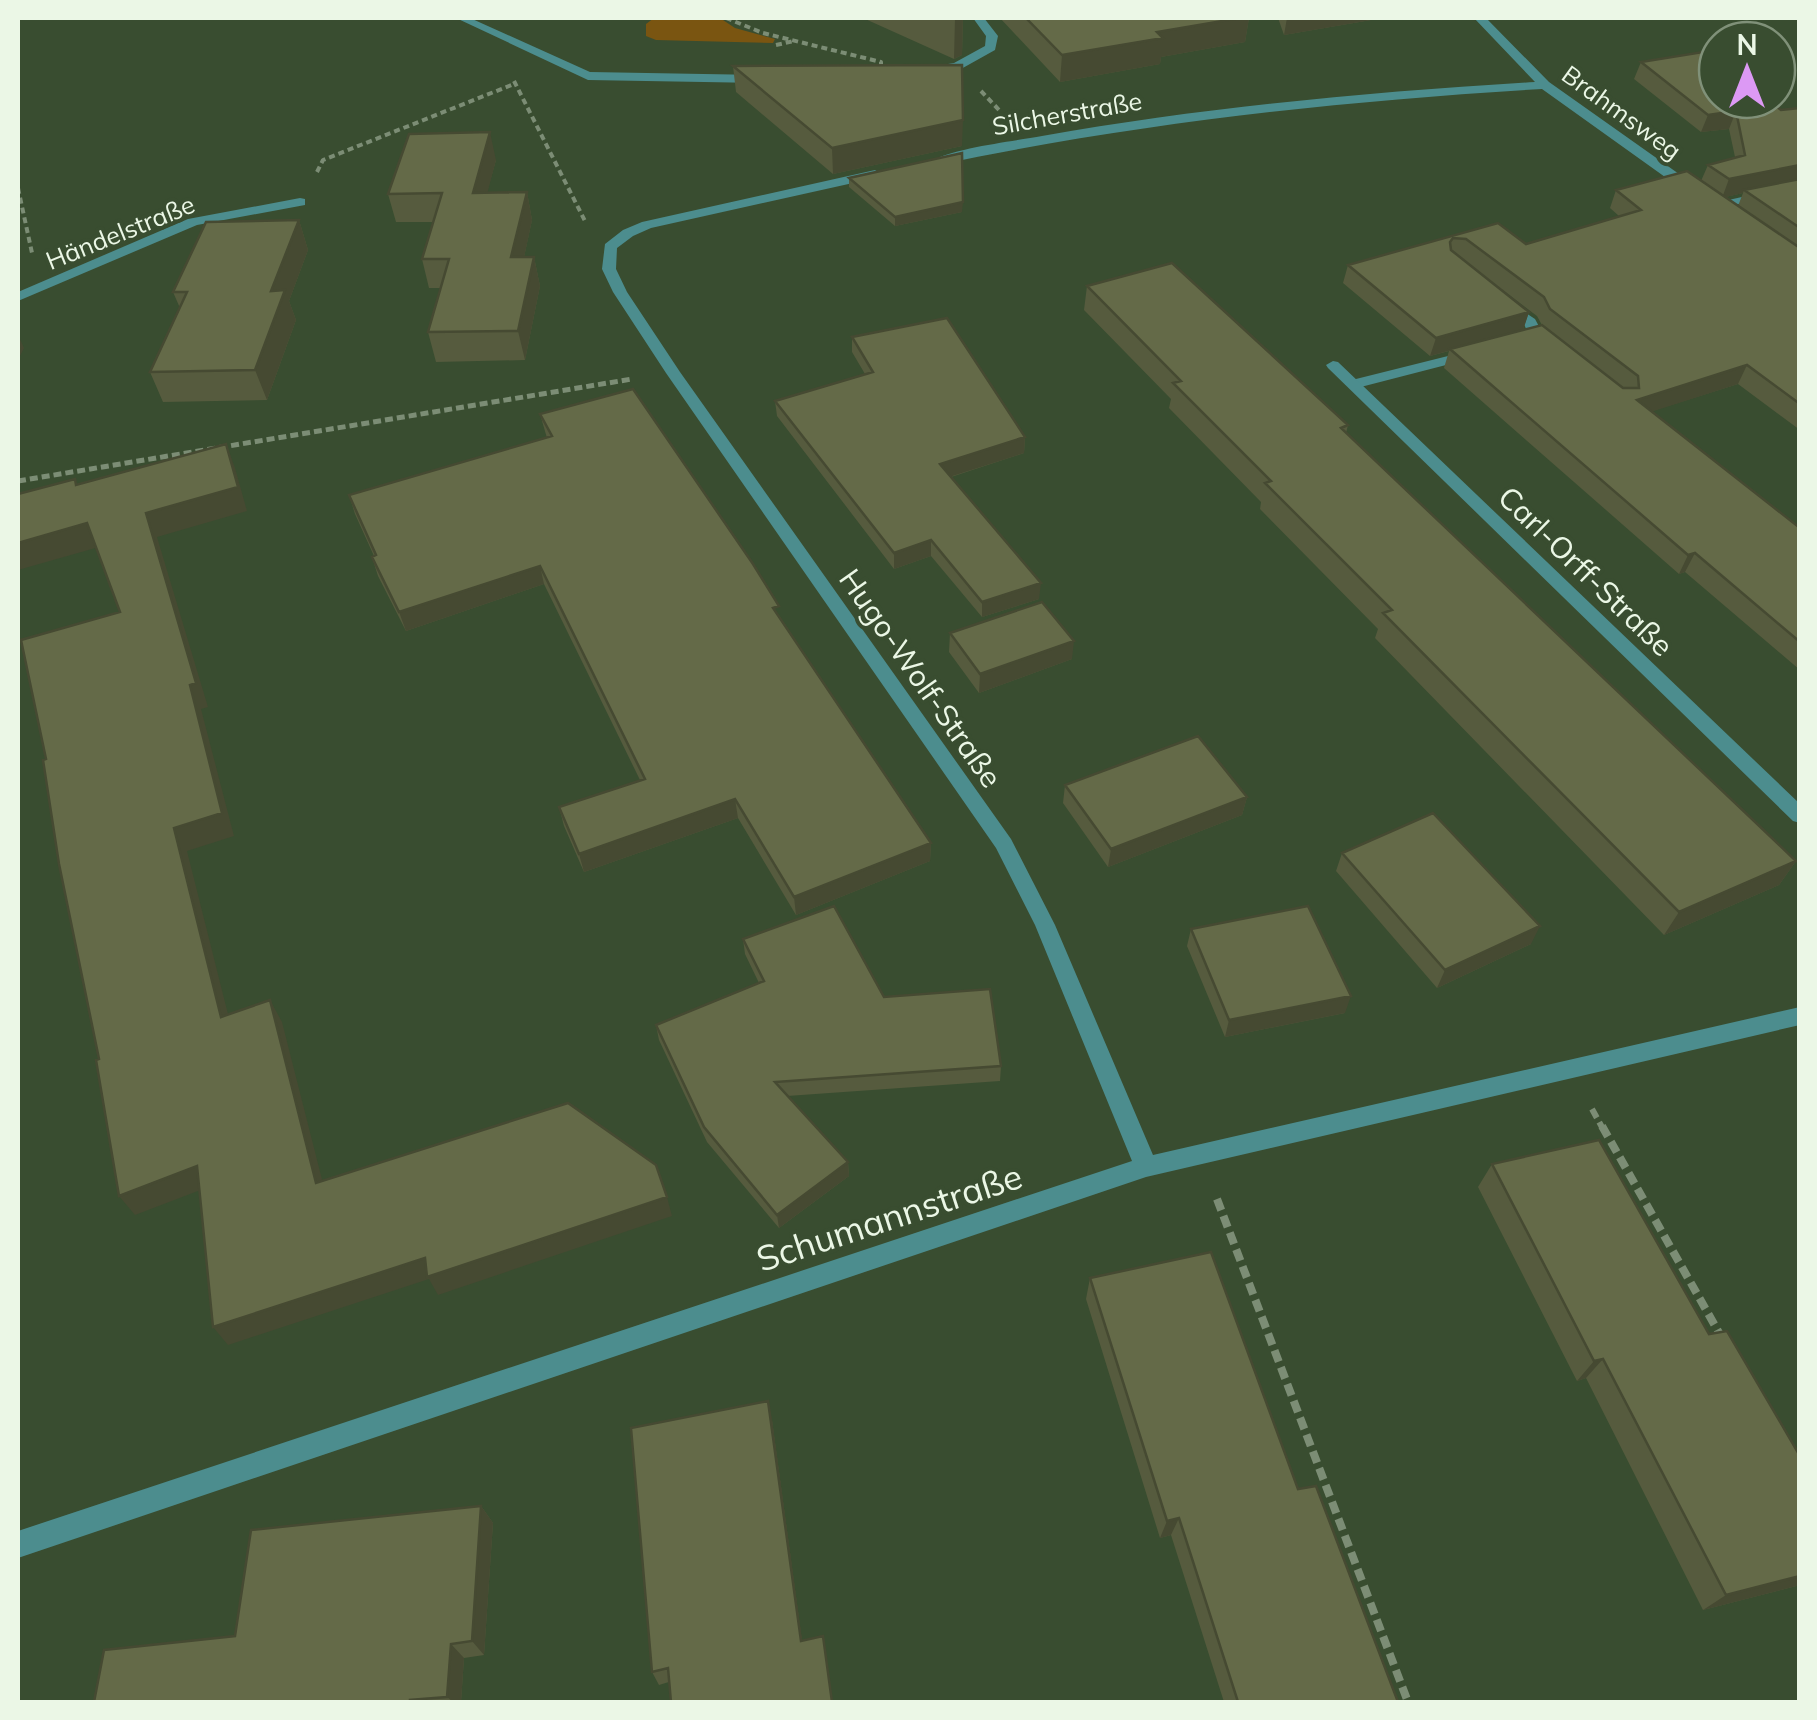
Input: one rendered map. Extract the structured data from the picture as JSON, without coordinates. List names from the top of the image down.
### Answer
{
  "streets": {
    "street": [
      "Brahmsweg",
      "Silcherstraße",
      "Händelstraße",
      "Carl-Orff-Straße",
      "Hugo-Wolf-Straße",
      "Schumannstraße"
    ]
  },
  "crossings": [
    ["Brahmsweg", "Silcherstraße"],
    ["Hugo-Wolf-Straße", "Schumannstraße"]
  ],
  "north": "top"
}
